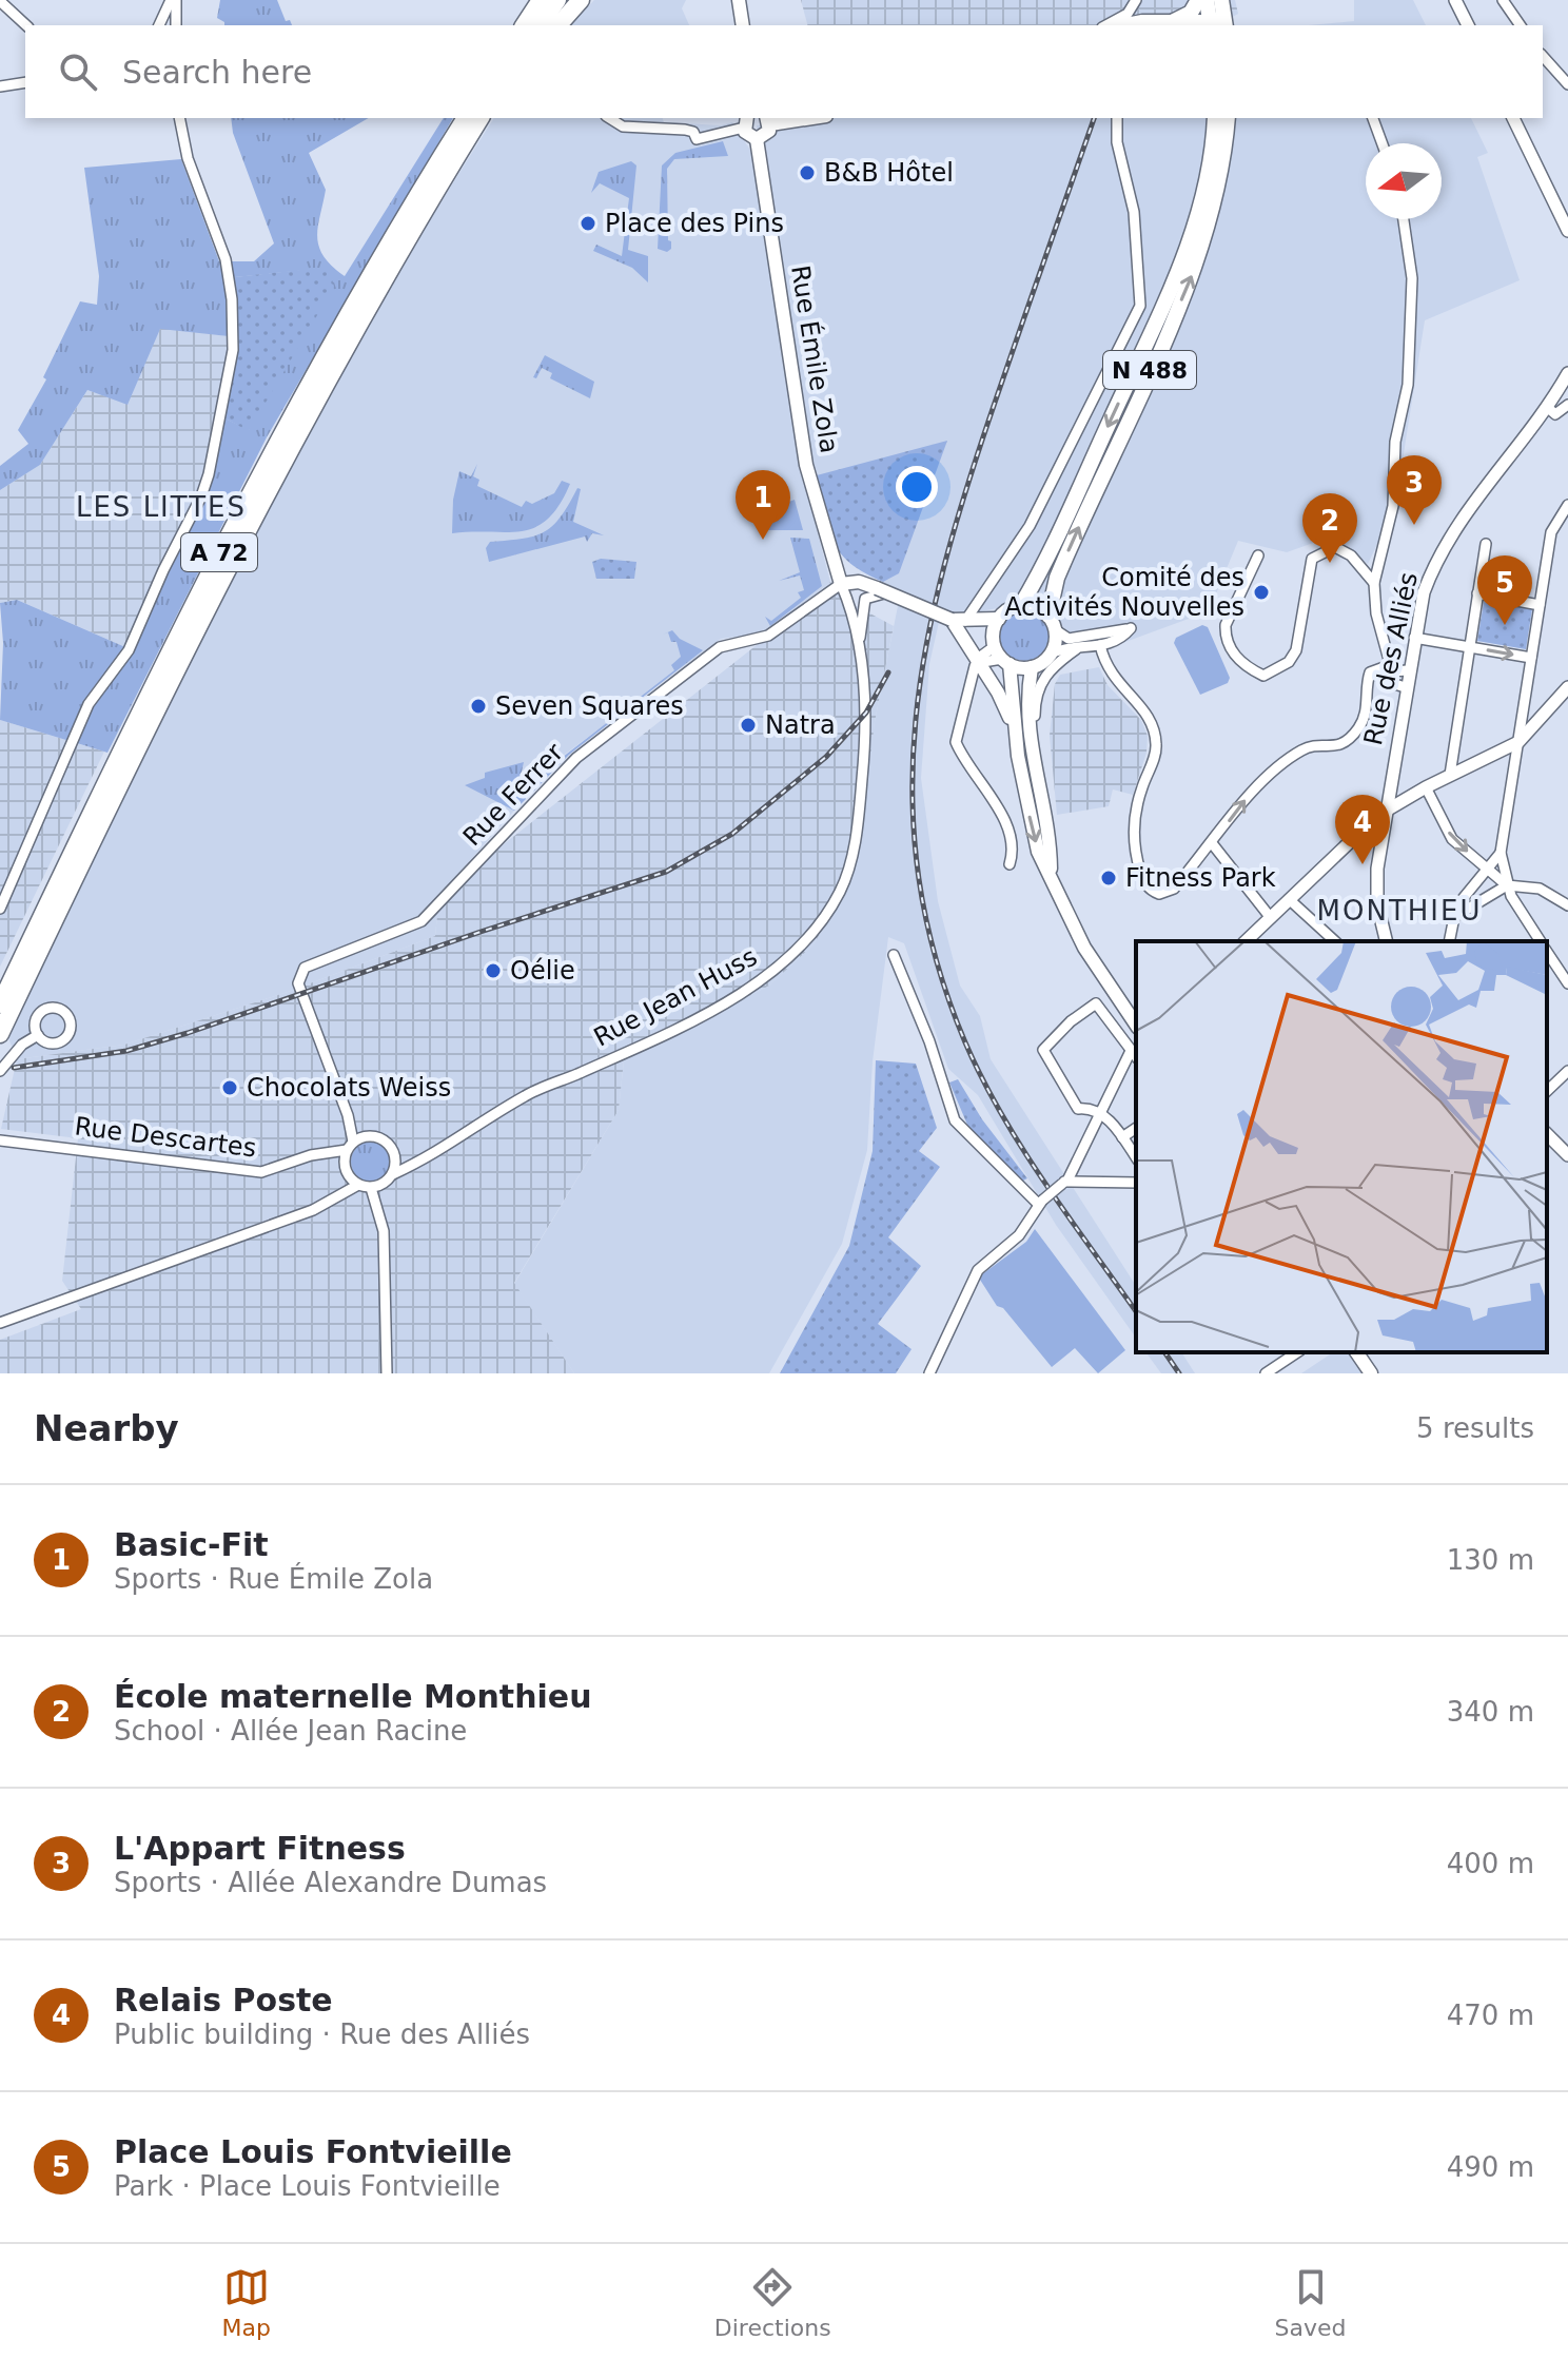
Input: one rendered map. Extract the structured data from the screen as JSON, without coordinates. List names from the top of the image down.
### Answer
{
  "streets": {
    "highway": ["A 72"],
    "main road": ["Rue Émile Zola", "N 488"],
    "street": [
      "Rue des Alliés",
      "Rue Ferrer",
      "Rue Jean Huss",
      "Rue Descartes"
    ]
  },
  "crossings": [
    ["Rue Émile Zola", "Rue Ferrer"],
    ["Rue Émile Zola", "Rue Jean Huss"],
    ["Rue Ferrer", "Rue Jean Huss"],
    ["Rue Jean Huss", "Rue Descartes"]
  ],
  "districts": ["LES LITTES", "MONTHIEU"],
  "places": [
    "B&B Hôtel",
    "Place des Pins",
    "Comité des Activités Nouvelles",
    "Seven Squares",
    "Natra",
    "Fitness Park",
    "Oélie",
    "Chocolats Weiss"
  ],
  "north": "left",
  "page": {
    "search": "Search here",
    "pins": [
      "3",
      "1",
      "2",
      "5",
      "4"
    ],
    "heading": ["Nearby", "5 results"],
    "list": [
      {
        "mark": "1",
        "name": "Basic-Fit",
        "note": "Sports · Rue Émile Zola",
        "value": "130 m"
      },
      {
        "mark": "2",
        "name": "École maternelle Monthieu",
        "note": "School · Allée Jean Racine",
        "value": "340 m"
      },
      {
        "mark": "3",
        "name": "L'Appart Fitness",
        "note": "Sports · Allée Alexandre Dumas",
        "value": "400 m"
      },
      {
        "mark": "4",
        "name": "Relais Poste",
        "note": "Public building · Rue des Alliés",
        "value": "470 m"
      },
      {
        "mark": "5",
        "name": "Place Louis Fontvieille",
        "note": "Park · Place Louis Fontvieille",
        "value": "490 m"
      }
    ],
    "nav": ["Map", "Directions", "Saved"]
  }
}
